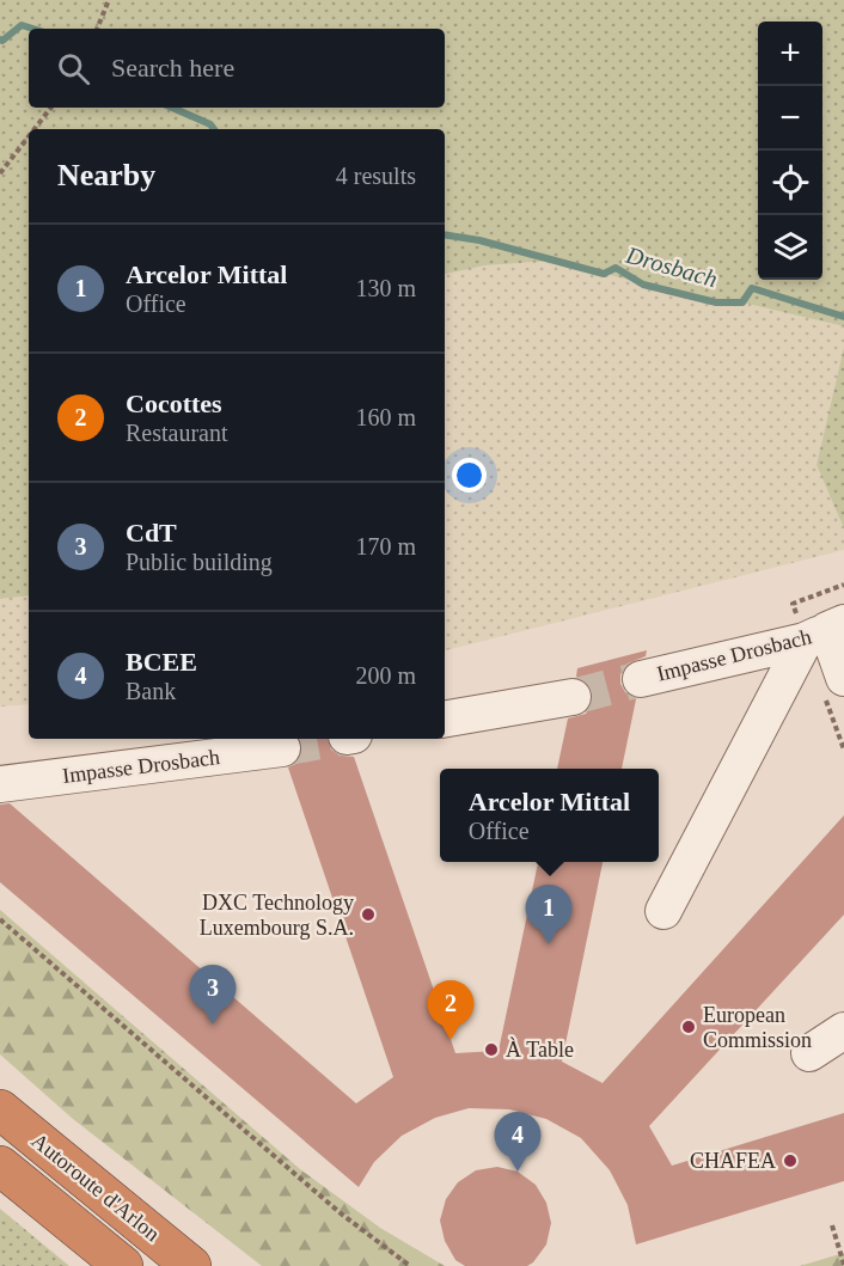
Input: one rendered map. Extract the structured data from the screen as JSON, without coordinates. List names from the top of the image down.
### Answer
{
  "streets": {
    "highway": ["Autoroute d'Arlon"],
    "street": ["Impasse Drosbach"]
  },
  "water": ["Drosbach"],
  "places": [
    "DXC Technology Luxembourg S.A.",
    "European Commission",
    "À Table",
    "CHAFEA"
  ],
  "page": {
    "map_buttons": ["+", "−"],
    "search": "Search here",
    "heading": ["Nearby", "4 results"],
    "list": [
      {
        "mark": "1",
        "name": "Arcelor Mittal",
        "note": "Office",
        "value": "130 m"
      },
      {
        "mark": "2",
        "name": "Cocottes",
        "note": "Restaurant",
        "value": "160 m"
      },
      {
        "mark": "3",
        "name": "CdT",
        "note": "Public building",
        "value": "170 m"
      },
      {
        "mark": "4",
        "name": "BCEE",
        "note": "Bank",
        "value": "200 m"
      }
    ],
    "popup": ["Arcelor Mittal", "Office"],
    "pins": [
      "1",
      "3",
      "2",
      "4"
    ]
  }
}
